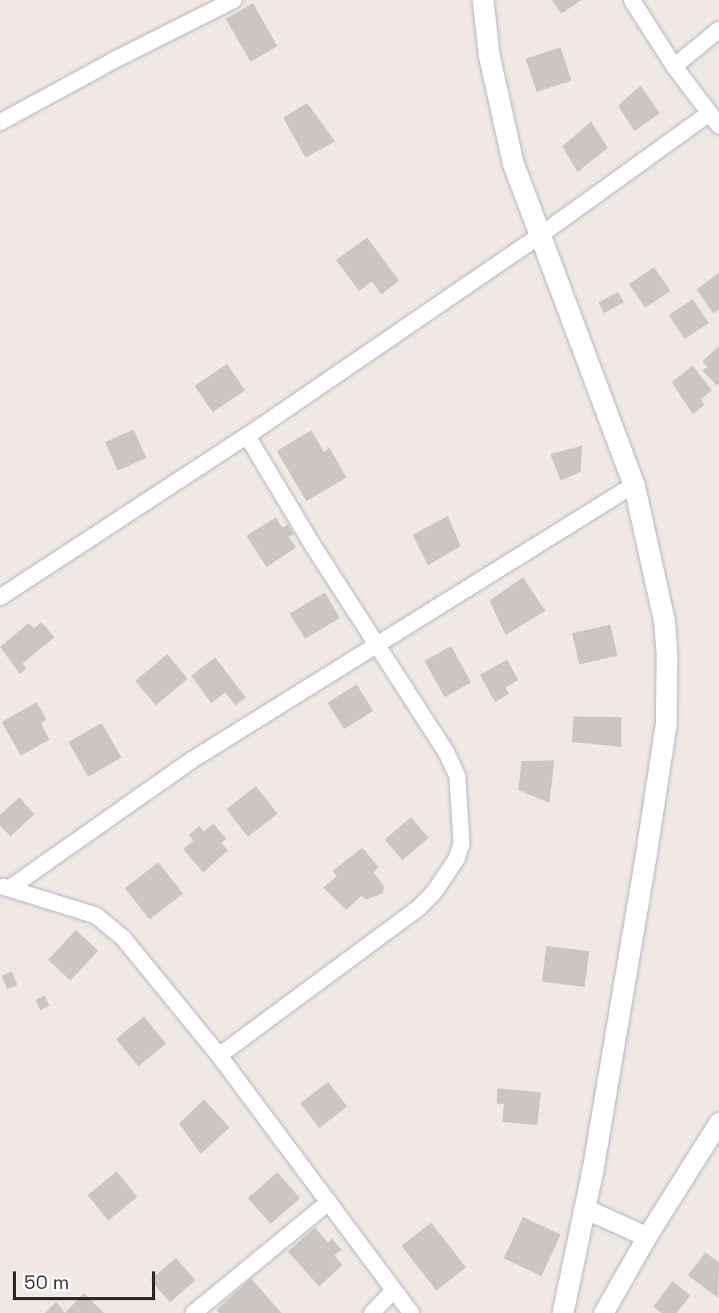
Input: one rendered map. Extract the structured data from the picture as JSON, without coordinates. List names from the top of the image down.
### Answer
{
  "scale_bar": "50 m"
}
